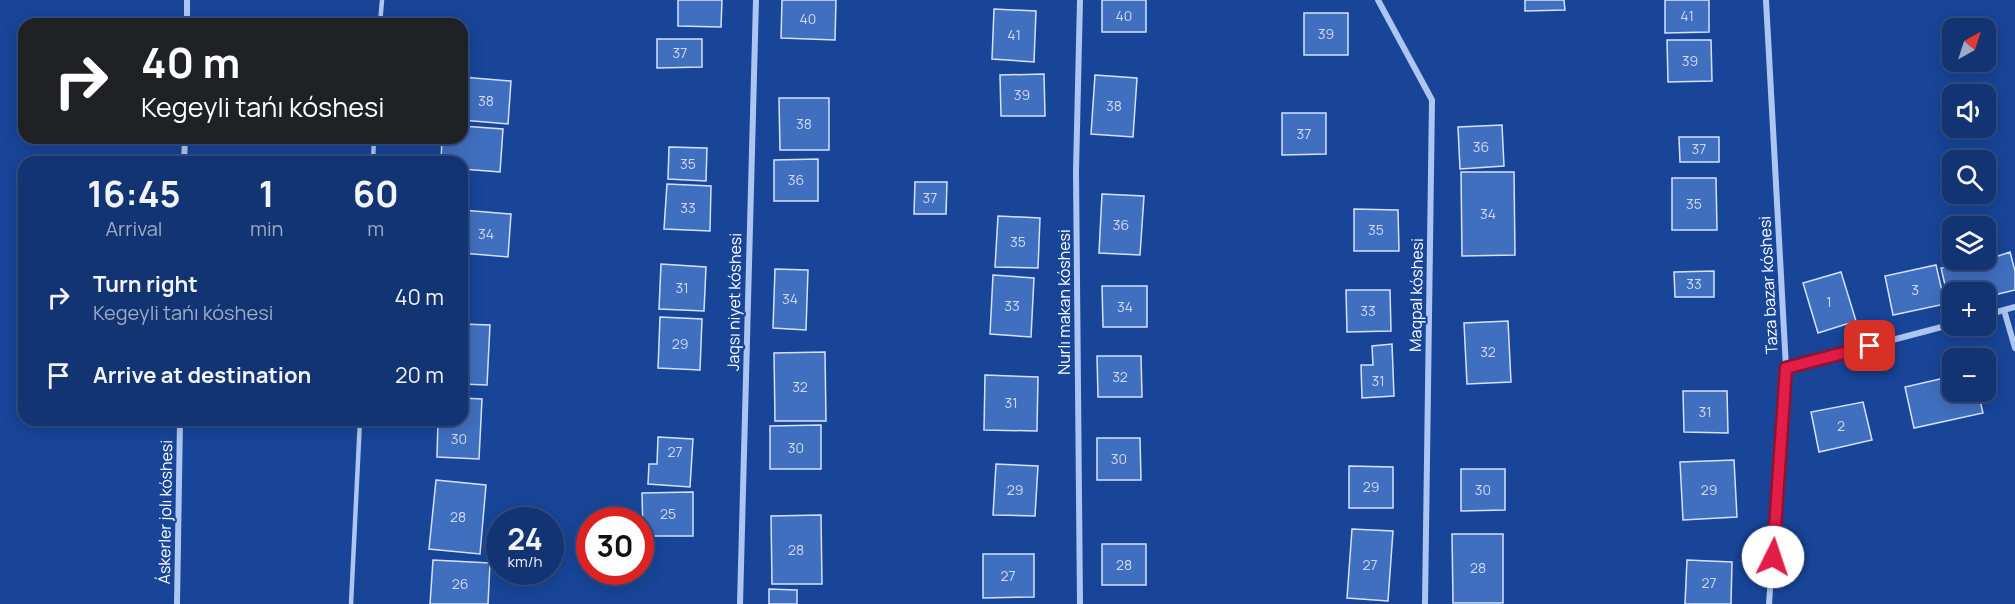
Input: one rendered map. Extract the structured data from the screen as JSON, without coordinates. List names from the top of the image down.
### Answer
{
  "streets": {
    "street": [
      "Taza bazar kóshesi",
      "Maqpal kóshesi",
      "Jaqsı niyet kóshesi",
      "Nurlı makan kóshesi",
      "Áskerler jolı kóshesi"
    ]
  },
  "house_numbers": [
    "40",
    "41",
    "40",
    "39",
    "41",
    "37",
    "39",
    "39",
    "38",
    "38",
    "38",
    "37",
    "36",
    "37",
    "35",
    "36",
    "37",
    "35",
    "33",
    "34",
    "36",
    "35",
    "34",
    "35",
    "33",
    "31",
    "3",
    "34",
    "1",
    "33",
    "34",
    "33",
    "29",
    "32",
    "32",
    "31",
    "32",
    "31",
    "31",
    "2",
    "30",
    "30",
    "27",
    "30",
    "29",
    "29",
    "30",
    "29",
    "25",
    "28",
    "28",
    "28",
    "27",
    "28",
    "27",
    "27",
    "26"
  ],
  "north": "top right",
  "page": {
    "map_buttons": ["+", "−"],
    "turn": ["40 m", "Kegeyli tańı kóshesi"],
    "eta": [
      "16:45",
      "Arrival",
      "1",
      "min",
      "60",
      "m"
    ],
    "list": [
      {
        "name": "Turn right",
        "note": "Kegeyli tańı kóshesi",
        "value": "40 m"
      },
      {
        "name": "Arrive at destination",
        "value": "20 m"
      }
    ],
    "speed": "24 km/h",
    "limit": "30"
  }
}
